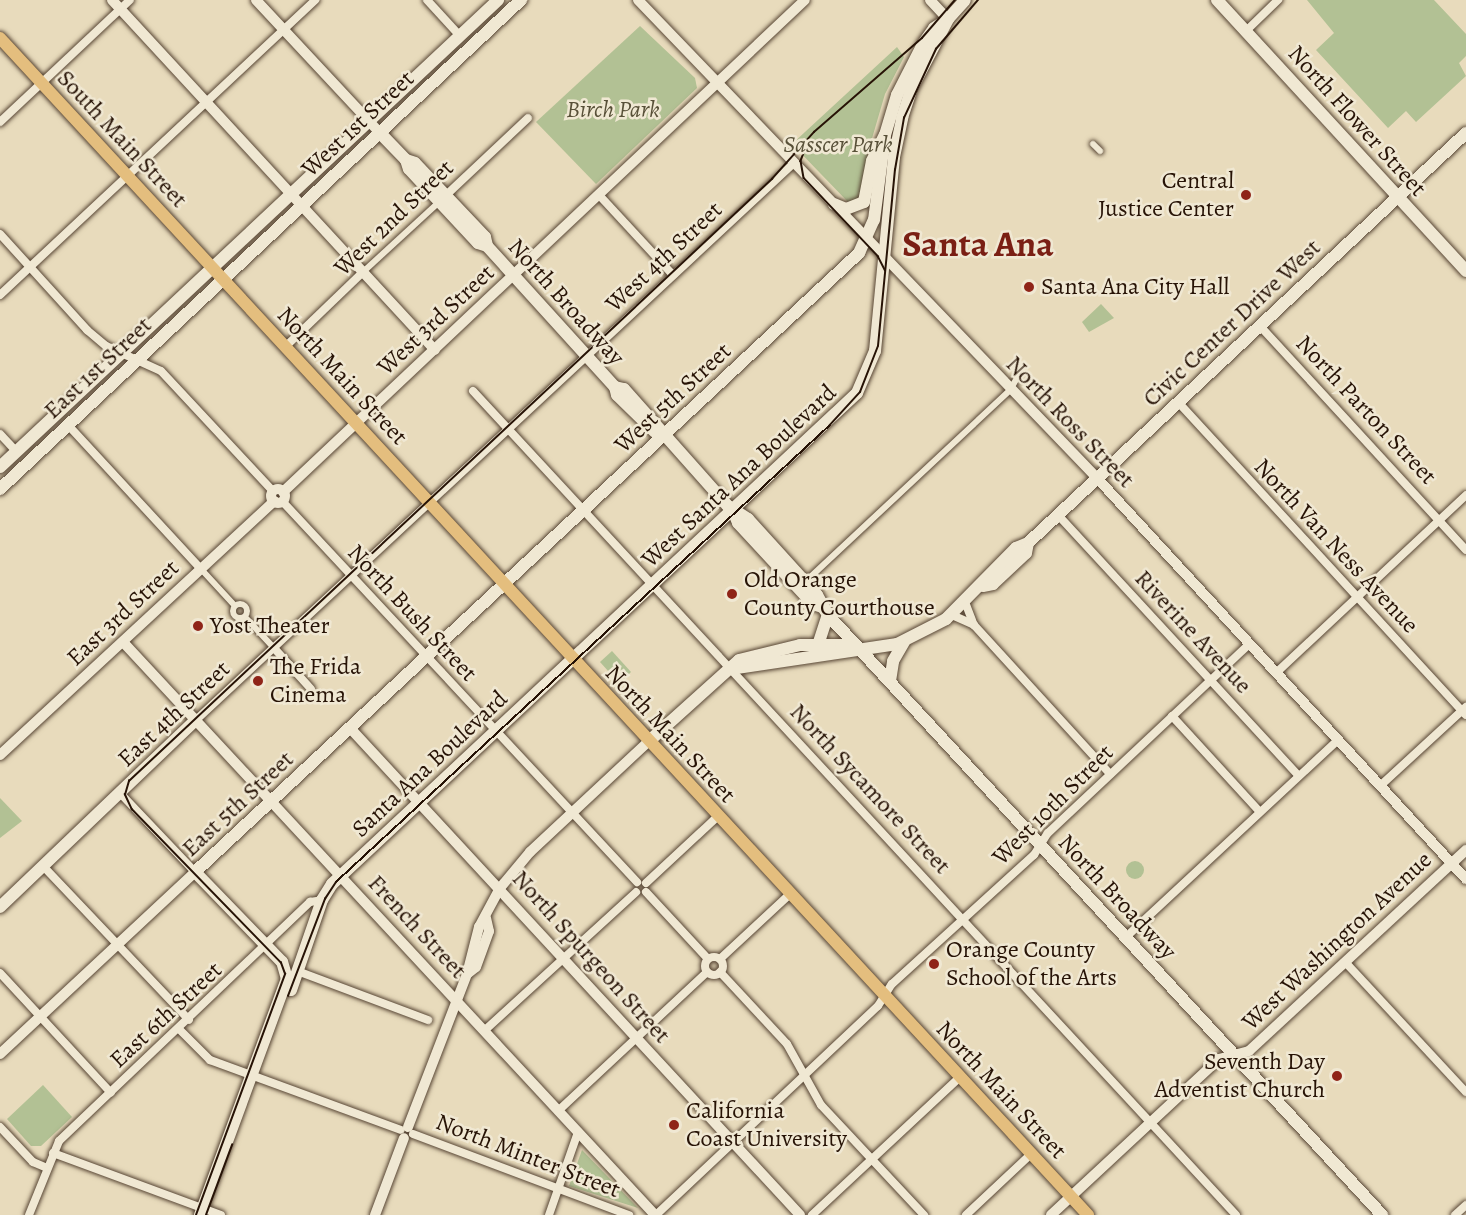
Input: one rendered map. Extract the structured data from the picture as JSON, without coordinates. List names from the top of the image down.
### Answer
{
  "streets": {
    "main road": [
      "North Flower Street",
      "West 1st Street",
      "South Main Street",
      "North Broadway",
      "Civic Center Drive West",
      "East 1st Street",
      "North Main Street",
      "West 5th Street",
      "West Santa Ana Boulevard",
      "East 4th Street",
      "Santa Ana Boulevard",
      "East 5th Street"
    ],
    "street": [
      "West 2nd Street",
      "West 4th Street",
      "West 3rd Street",
      "North Parton Street",
      "North Ross Street",
      "North Van Ness Avenue",
      "East 3rd Street",
      "North Bush Street",
      "Riverine Avenue",
      "North Sycamore Street",
      "West 10th Street",
      "French Street",
      "West Washington Avenue",
      "North Spurgeon Street",
      "East 6th Street",
      "North Minter Street"
    ]
  },
  "crossings": [
    ["North Flower Street", "Civic Center Drive West"],
    ["West 1st Street", "South Main Street"],
    ["West 1st Street", "North Broadway"],
    ["West 1st Street", "East 1st Street"],
    ["West 1st Street", "North Main Street"],
    ["South Main Street", "East 1st Street"],
    ["South Main Street", "North Main Street"],
    ["West 2nd Street", "North Broadway"],
    ["West 2nd Street", "North Main Street"],
    ["West 4th Street", "North Broadway"],
    ["West 4th Street", "North Main Street"],
    ["West 4th Street", "North Ross Street"],
    ["West 4th Street", "East 4th Street"],
    ["West 4th Street", "North Sycamore Street"],
    ["North Broadway", "West 3rd Street"],
    ["North Broadway", "Civic Center Drive West"],
    ["North Broadway", "West 5th Street"],
    ["North Broadway", "West Santa Ana Boulevard"],
    ["North Broadway", "West 10th Street"],
    ["North Broadway", "West Washington Avenue"],
    ["West 3rd Street", "North Main Street"],
    ["West 3rd Street", "North Ross Street"],
    ["West 3rd Street", "East 3rd Street"],
    ["Civic Center Drive West", "North Main Street"],
    ["Civic Center Drive West", "North Parton Street"],
    ["Civic Center Drive West", "North Ross Street"],
    ["Civic Center Drive West", "North Van Ness Avenue"],
    ["Civic Center Drive West", "Riverine Avenue"],
    ["Civic Center Drive West", "North Sycamore Street"],
    ["East 1st Street", "North Main Street"],
    ["East 1st Street", "North Bush Street"],
    ["North Main Street", "West 5th Street"],
    ["North Main Street", "West Santa Ana Boulevard"],
    ["North Main Street", "East 3rd Street"],
    ["North Main Street", "East 4th Street"],
    ["North Main Street", "East 5th Street"],
    ["North Main Street", "West 10th Street"],
    ["North Main Street", "West Washington Avenue"],
    ["West 5th Street", "North Ross Street"],
    ["West 5th Street", "West Santa Ana Boulevard"],
    ["West 5th Street", "North Sycamore Street"],
    ["West 5th Street", "East 5th Street"],
    ["North Ross Street", "West Santa Ana Boulevard"],
    ["North Ross Street", "West 10th Street"],
    ["North Ross Street", "West Washington Avenue"],
    ["West Santa Ana Boulevard", "Santa Ana Boulevard"],
    ["West Santa Ana Boulevard", "North Sycamore Street"],
    ["East 3rd Street", "North Bush Street"],
    ["East 3rd Street", "French Street"],
    ["North Bush Street", "East 4th Street"],
    ["North Bush Street", "Santa Ana Boulevard"],
    ["North Bush Street", "East 5th Street"],
    ["Riverine Avenue", "West 10th Street"],
    ["East 4th Street", "French Street"],
    ["Santa Ana Boulevard", "French Street"],
    ["Santa Ana Boulevard", "North Spurgeon Street"],
    ["Santa Ana Boulevard", "East 6th Street"],
    ["Santa Ana Boulevard", "North Minter Street"],
    ["North Sycamore Street", "West 10th Street"],
    ["North Sycamore Street", "West Washington Avenue"],
    ["East 5th Street", "French Street"],
    ["East 5th Street", "North Spurgeon Street"],
    ["West 10th Street", "French Street"],
    ["West 10th Street", "North Spurgeon Street"],
    ["East 6th Street", "North Minter Street"]
  ],
  "districts": ["Santa Ana"],
  "parks": ["Birch Park", "Sasscer Park"],
  "places": [
    "Central Justice Center",
    "Santa Ana City Hall",
    "Old Orange County Courthouse",
    "Yost Theater",
    "The Frida Cinema",
    "Orange County School of the Arts",
    "Seventh Day Adventist Church",
    "California Coast University"
  ]
}
